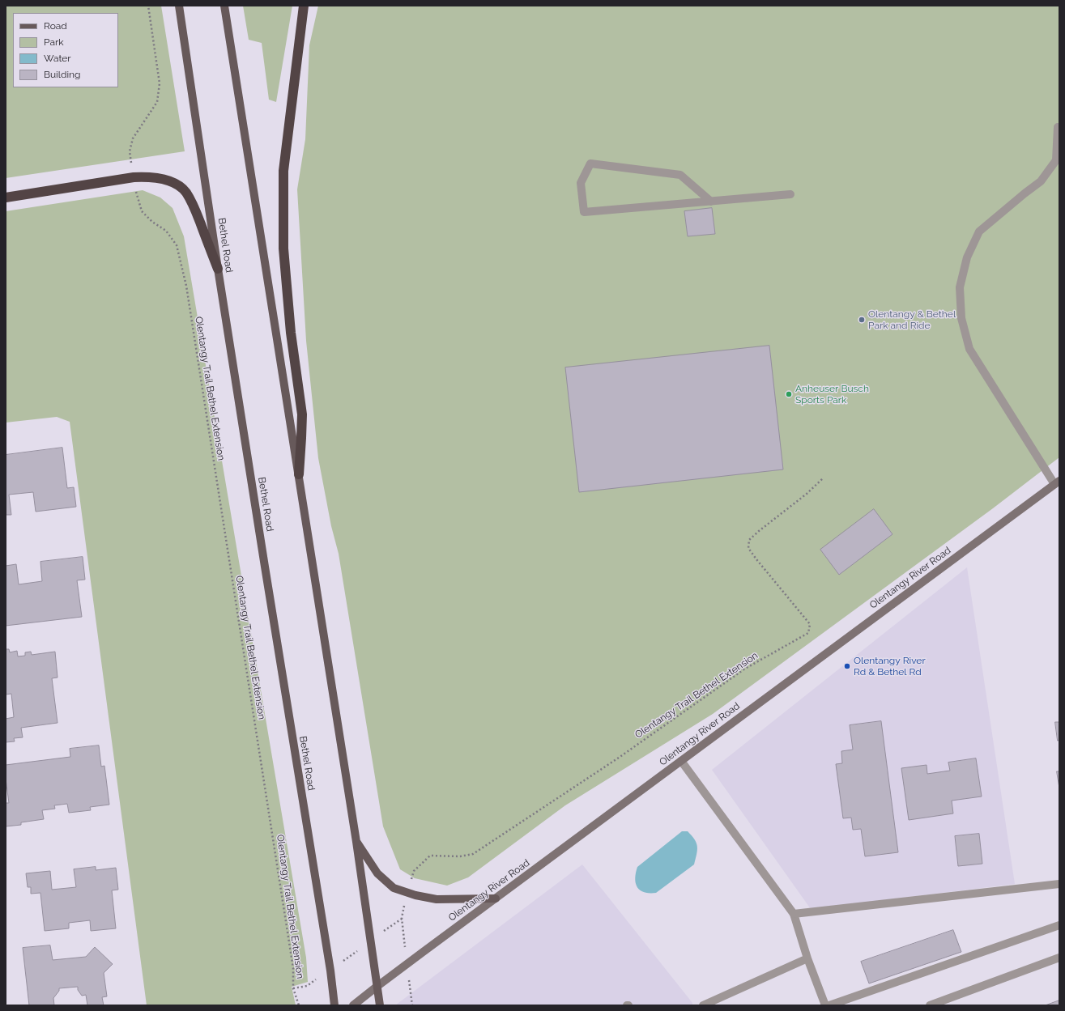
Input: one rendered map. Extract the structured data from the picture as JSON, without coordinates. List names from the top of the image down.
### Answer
{
  "streets": {
    "main road": ["Bethel Road", "Olentangy River Road"],
    "path": ["Olentangy Trail Bethel Extension"]
  },
  "crossings": [
    ["Bethel Road", "Olentangy Trail Bethel Extension"]
  ],
  "places": ["Olentangy & Bethel Park and Ride", "Anheuser Busch Sports Park", "Olentangy River Rd & Bethel Rd"],
  "legend": [
    "Road",
    "Park",
    "Water",
    "Building"
  ]
}
